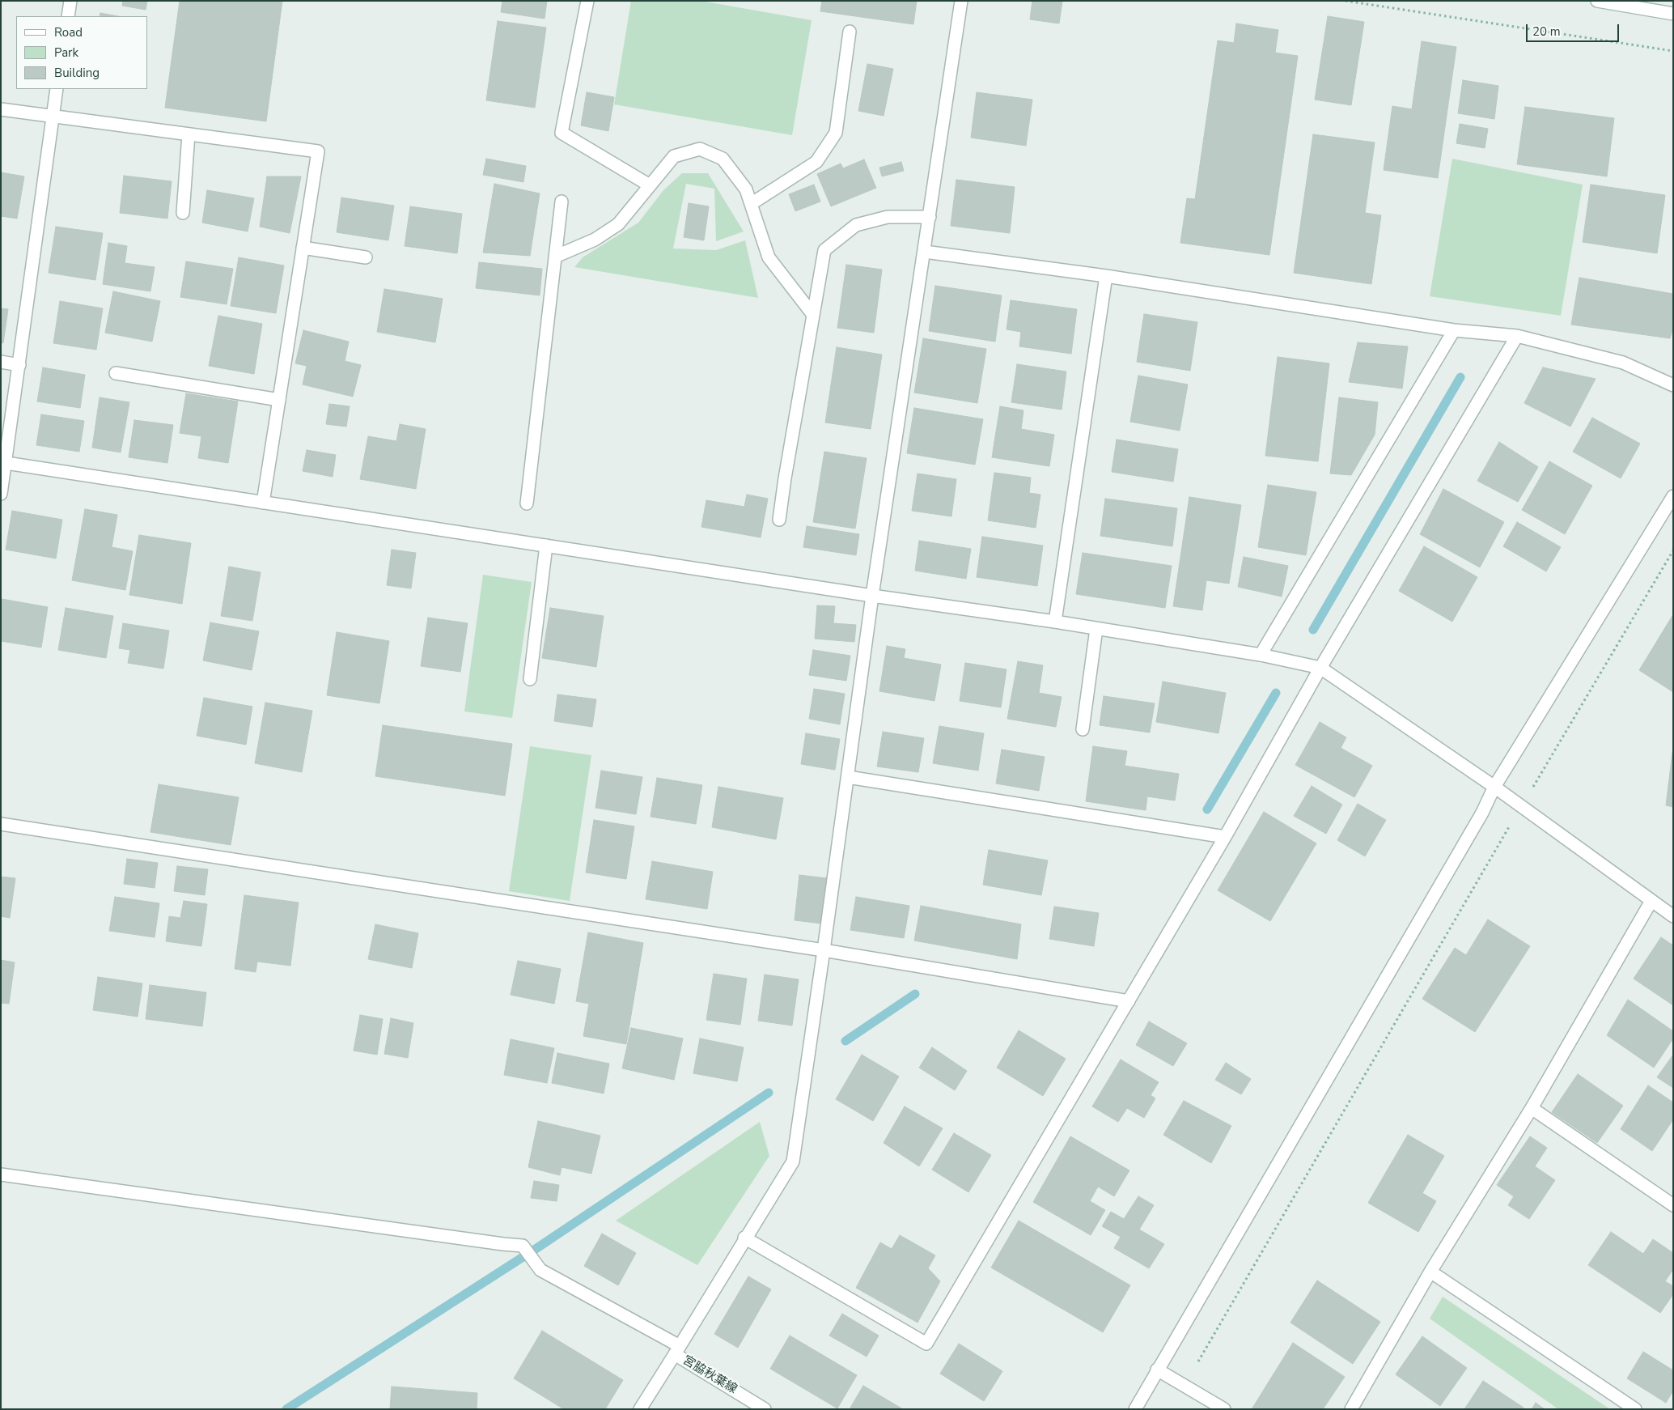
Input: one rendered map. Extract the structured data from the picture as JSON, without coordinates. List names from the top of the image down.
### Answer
{
  "streets": {
    "street": ["宮脇秋葉線"]
  },
  "legend": ["Road", "Park", "Building"],
  "scale_bar": "20 m"
}
